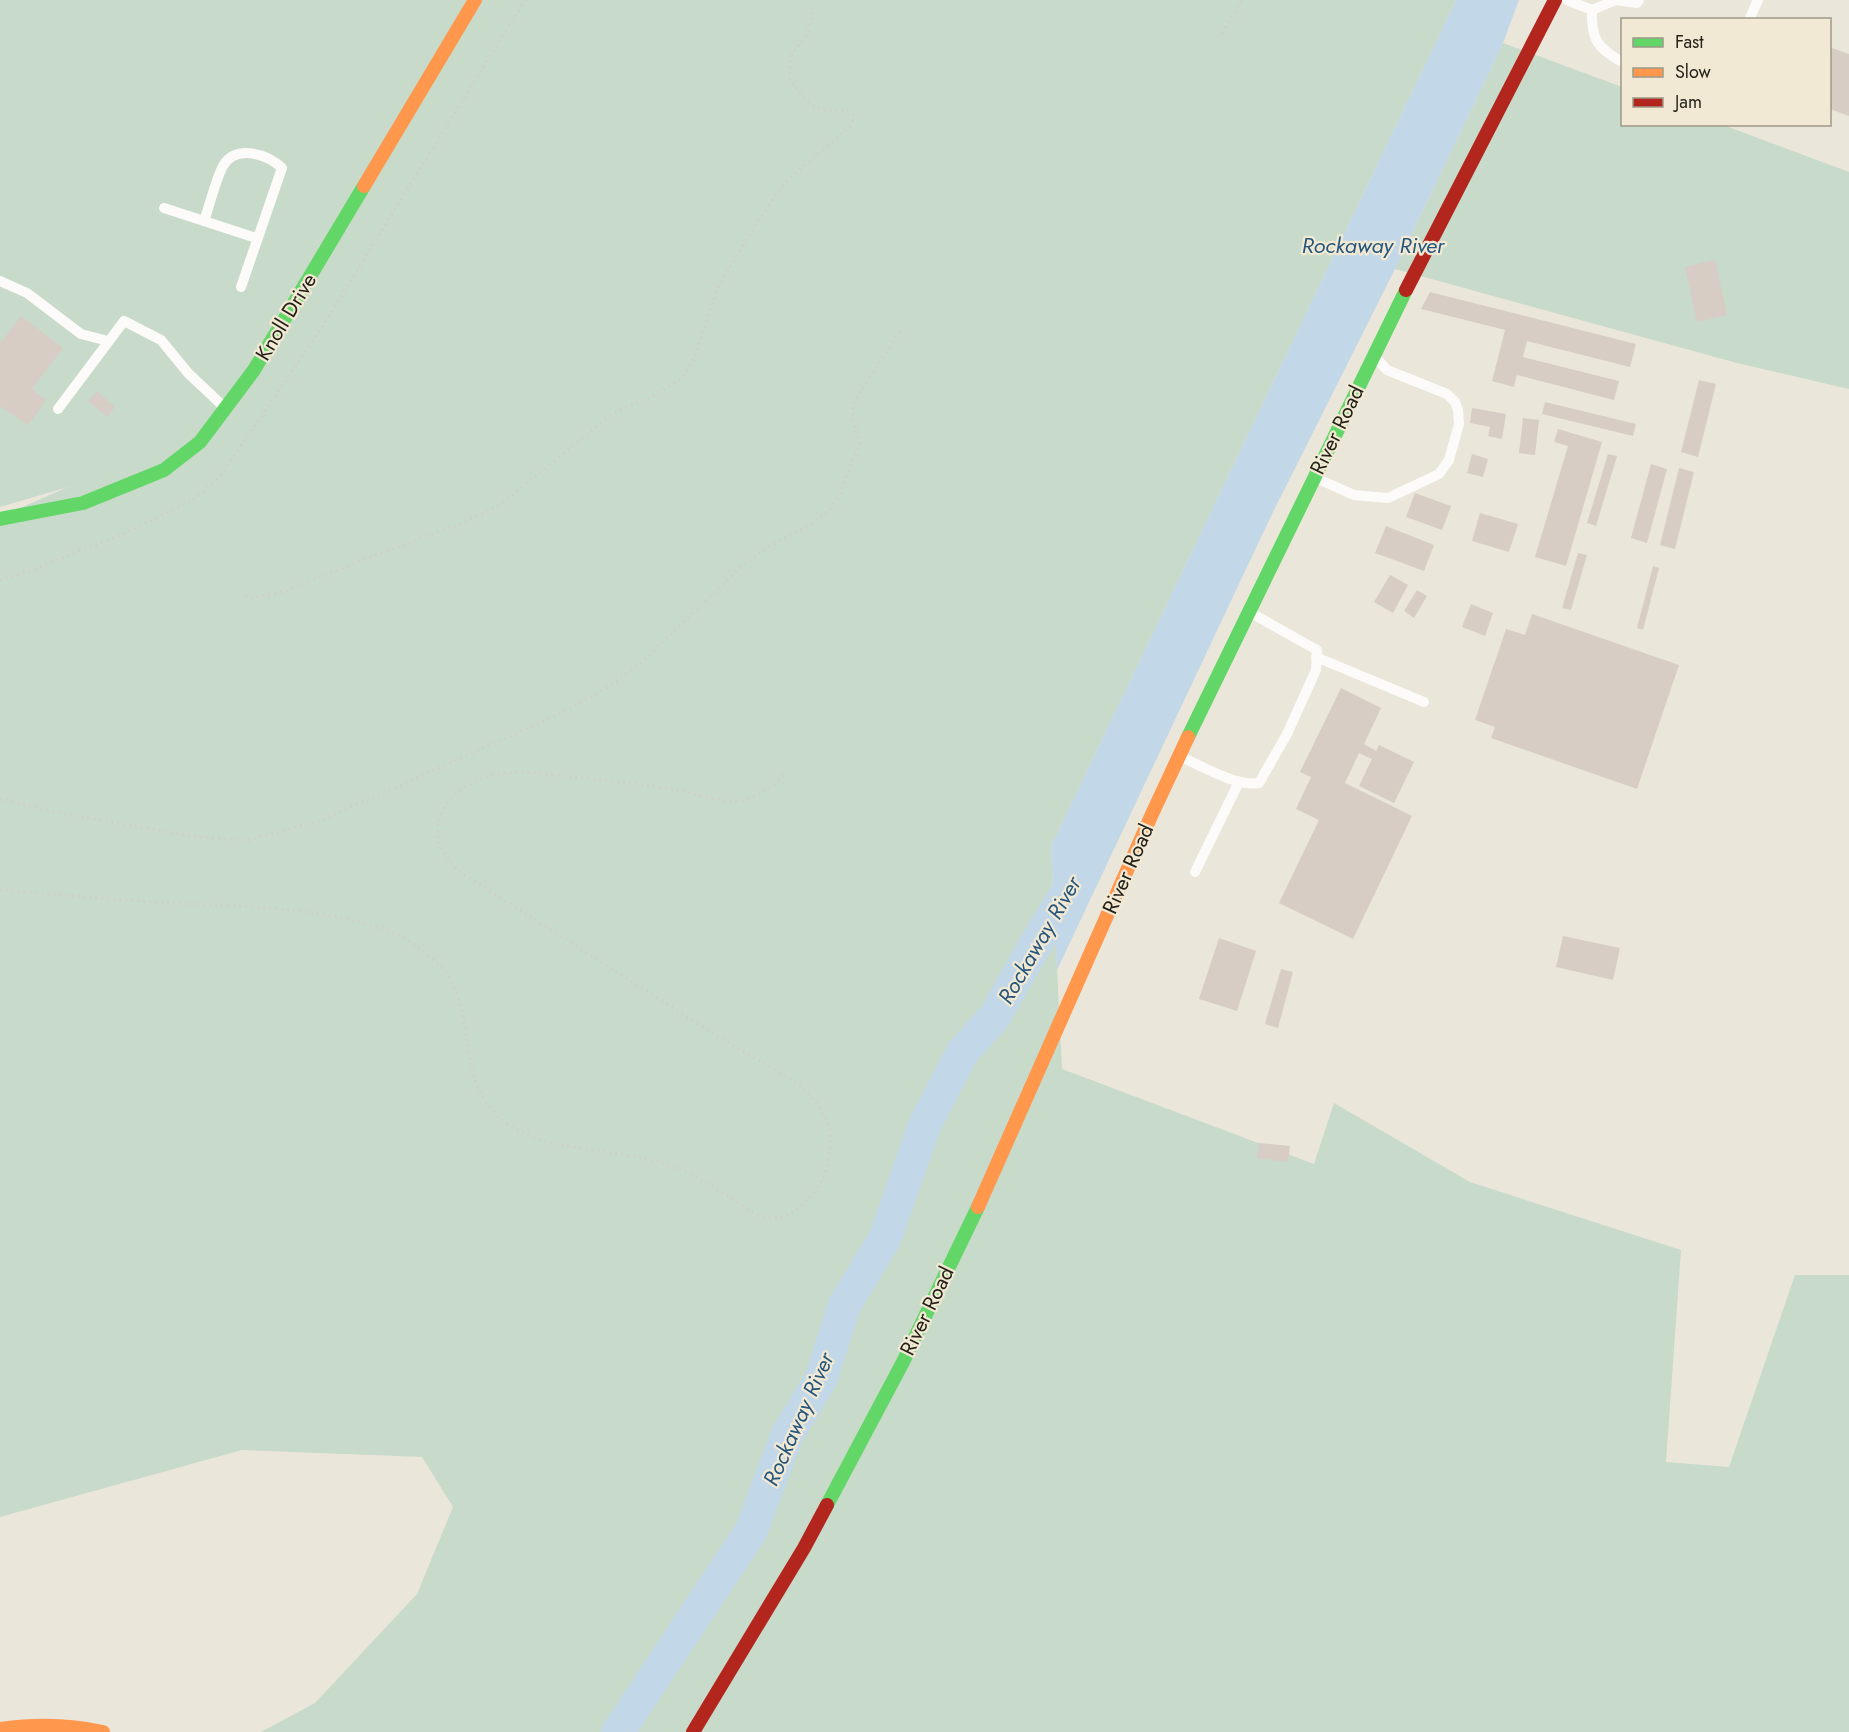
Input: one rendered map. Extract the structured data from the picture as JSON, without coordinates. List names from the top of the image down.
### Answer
{
  "streets": {
    "street": ["Knoll Drive", "River Road"]
  },
  "water": ["Rockaway River"],
  "legend": ["Fast", "Slow", "Jam"]
}
